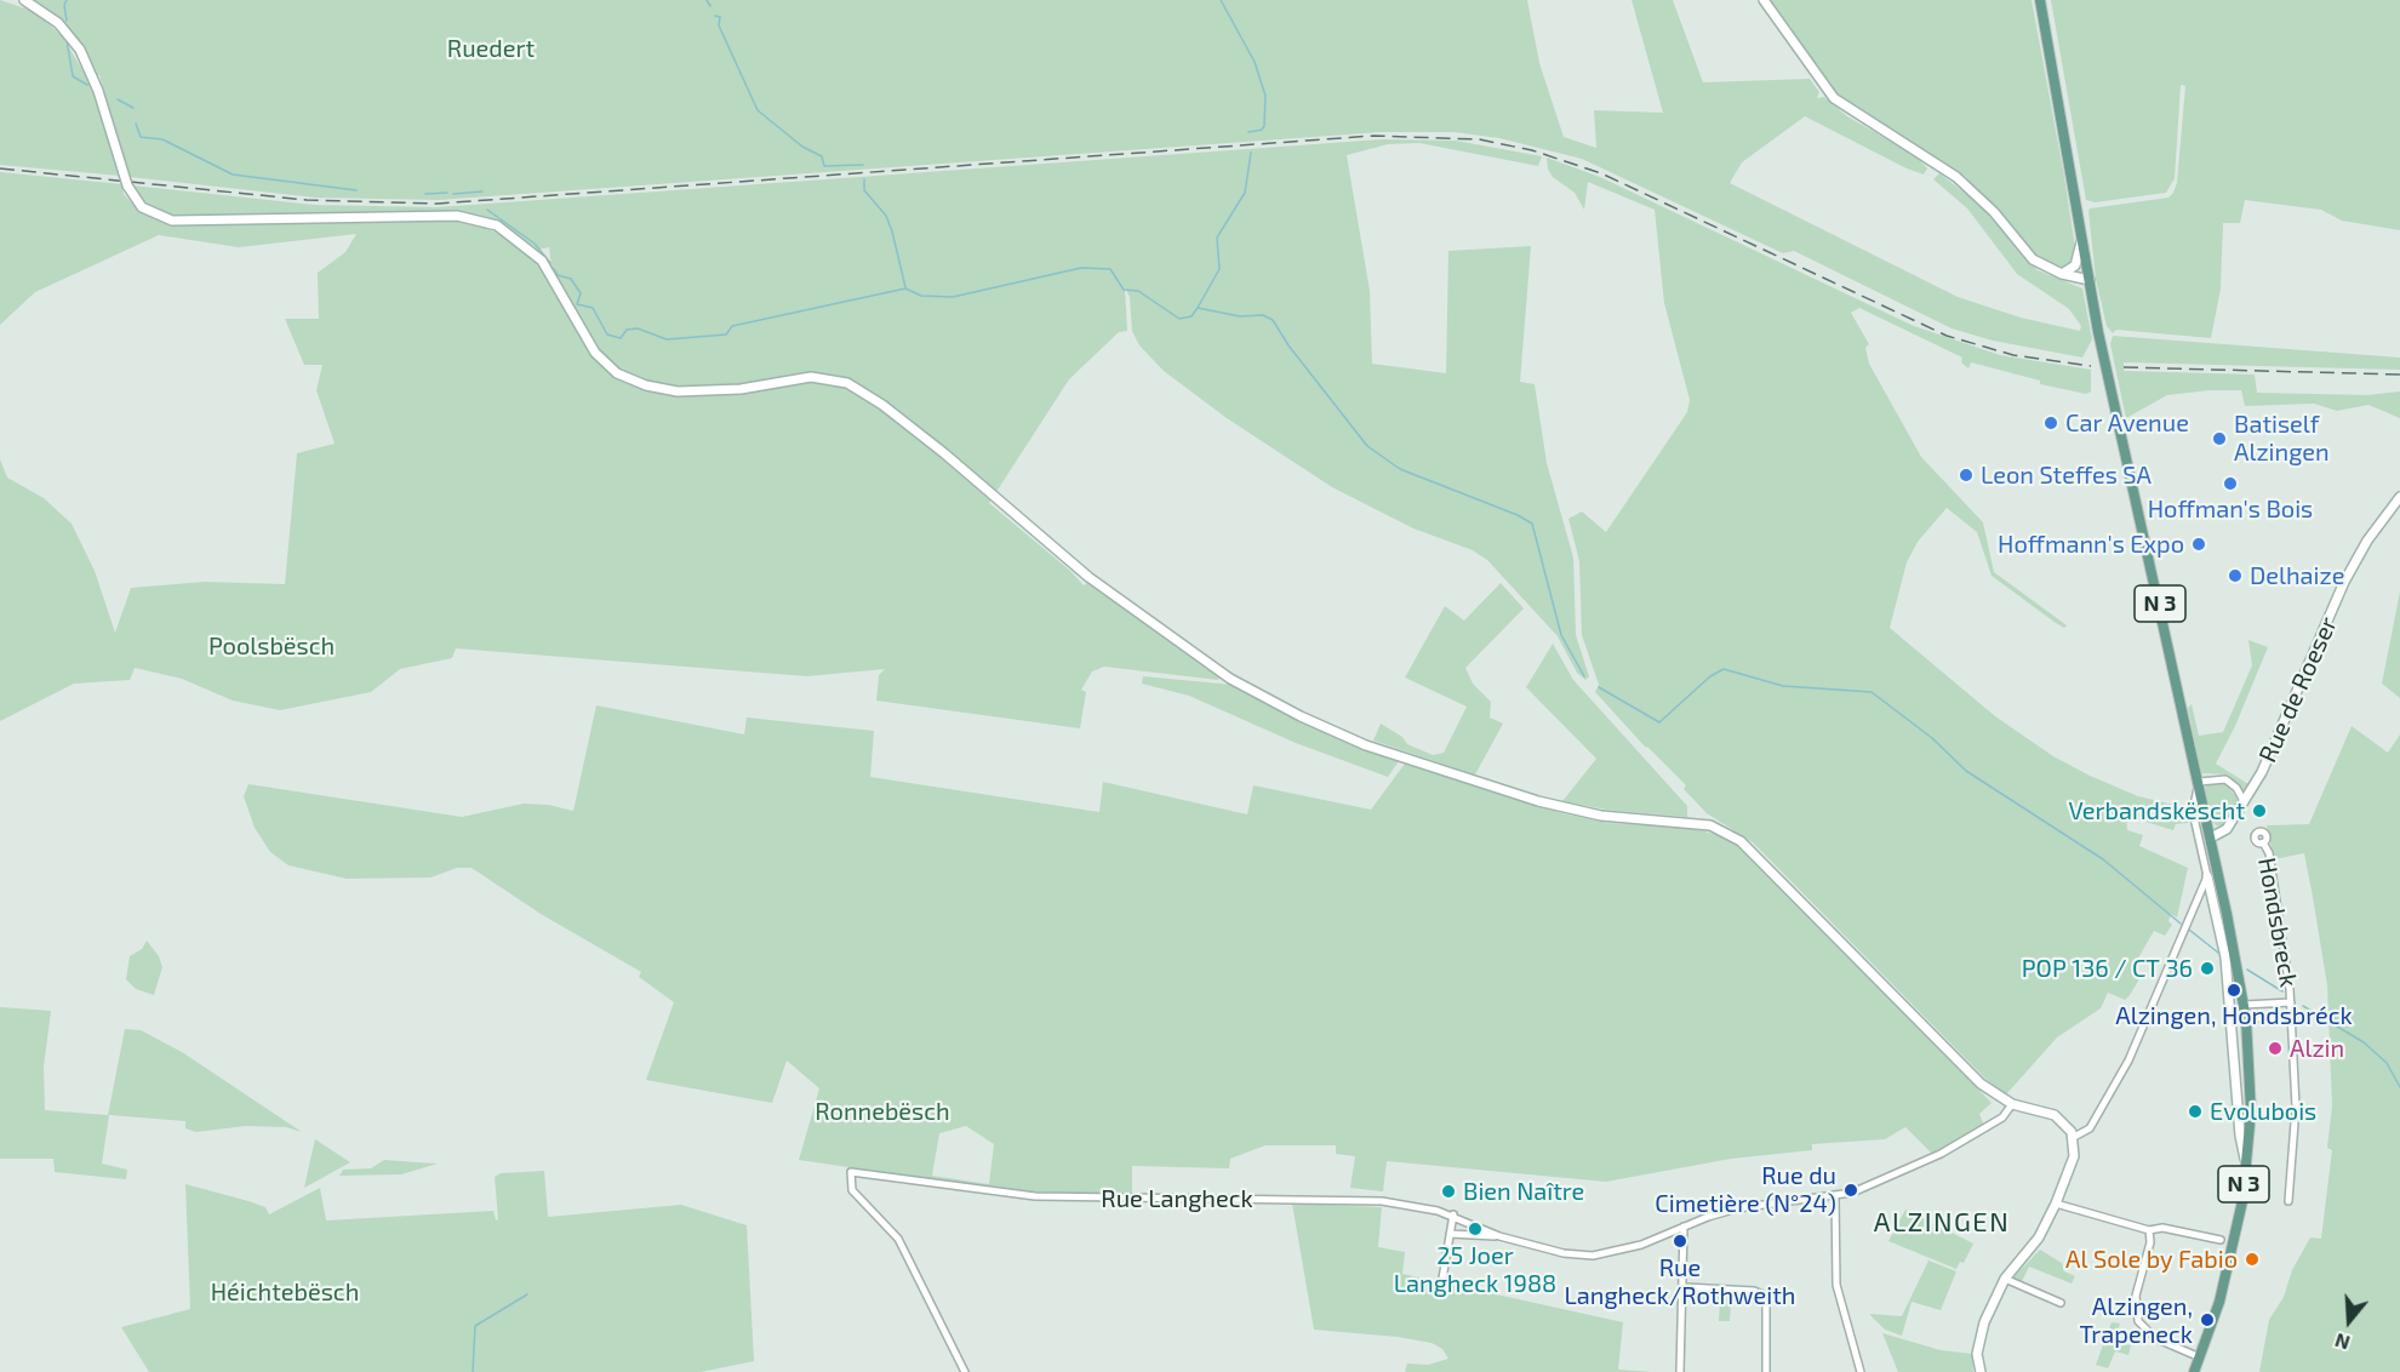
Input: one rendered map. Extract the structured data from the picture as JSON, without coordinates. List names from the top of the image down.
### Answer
{
  "streets": {
    "main road": ["N 3", "Rue de Roeser"],
    "street": ["Hondsbreck", "Rue Langheck"]
  },
  "crossings": [
    ["N 3", "Rue de Roeser"],
    ["N 3", "Hondsbreck"]
  ],
  "districts": ["ALZINGEN"],
  "parks": [
    "Ruedert",
    "Poolsbësch",
    "Ronnebësch",
    "Héichtebësch"
  ],
  "places": [
    "Car Avenue",
    "Batiself Alzingen",
    "Leon Steffes SA",
    "Hoffman's Bois",
    "Hoffmann's Expo",
    "Delhaize",
    "Verbandskëscht",
    "POP 136 / CT 36",
    "Alzingen, Hondsbréck",
    "Alzin",
    "Evolubois",
    "Rue du Cimetière (N°24)",
    "Bien Naître",
    "25 Joer Langheck 1988",
    "Rue Langheck/Rothweith",
    "Al Sole by Fabio",
    "Alzingen, Trapeneck"
  ],
  "north": "bottom"
}
